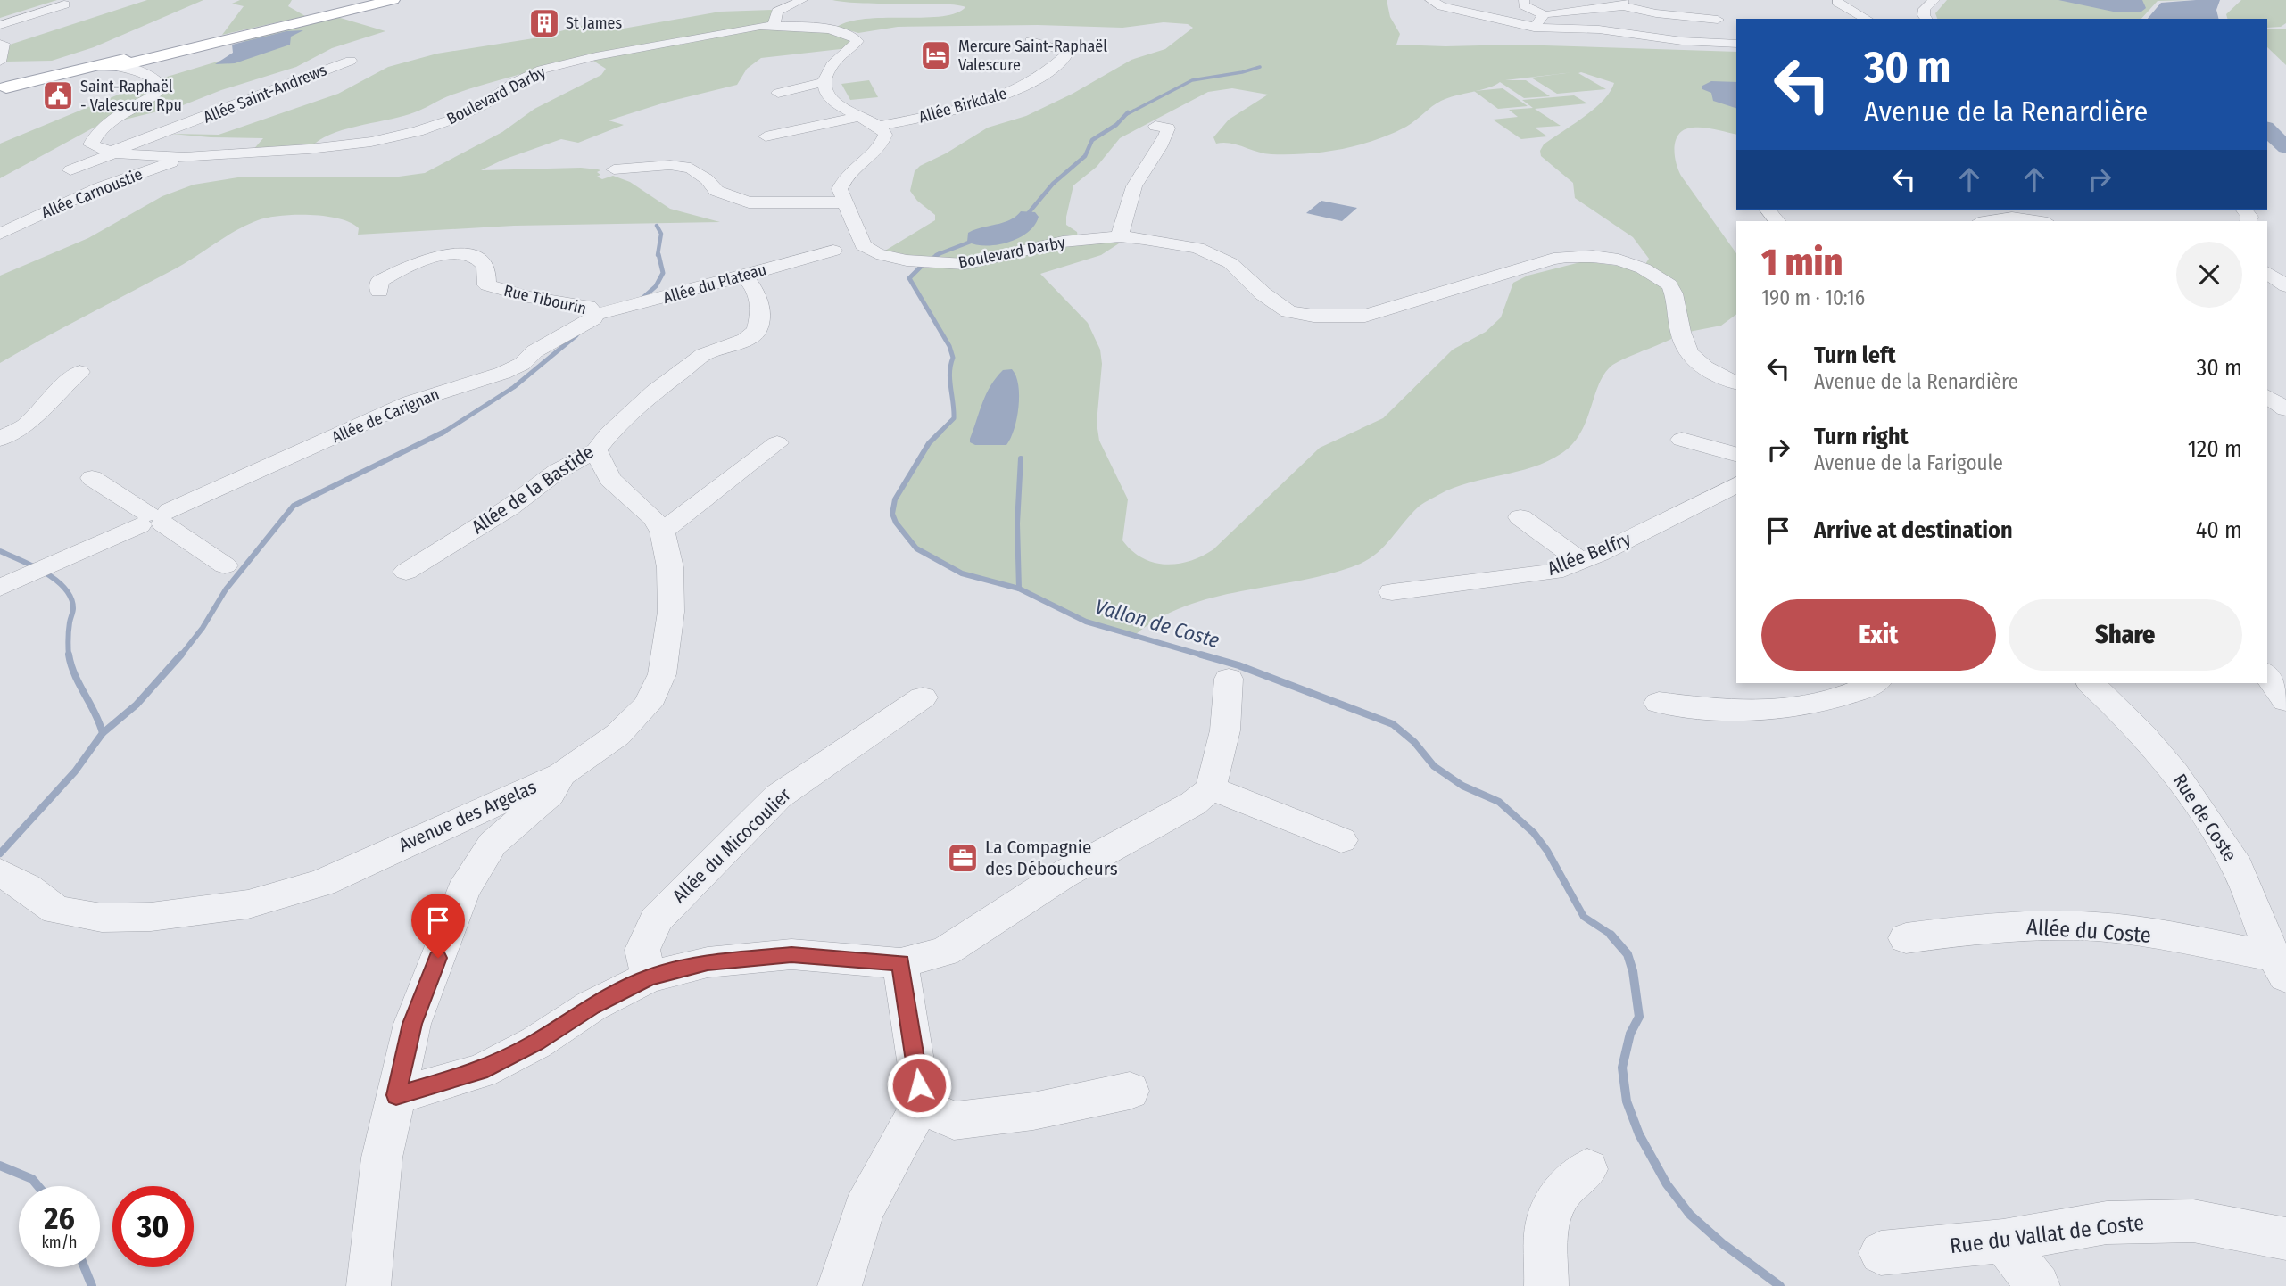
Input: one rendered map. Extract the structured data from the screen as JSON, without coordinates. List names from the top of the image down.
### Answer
{
  "streets": {
    "street": [
      "Allée Saint-Andrews",
      "Boulevard Darby",
      "Allée Birkdale",
      "Allée Carnoustie",
      "Allée du Plateau",
      "Rue Tibourin",
      "Allée de Carignan",
      "Allée de la Bastide",
      "Allée Belfry",
      "Avenue des Argelas",
      "Rue de Coste",
      "Allée du Micocoulier",
      "Allée du Coste",
      "Rue du Vallat de Coste"
    ]
  },
  "crossings": [
    ["Allée Saint-Andrews", "Boulevard Darby"],
    ["Boulevard Darby", "Allée Birkdale"],
    ["Boulevard Darby", "Allée Carnoustie"],
    ["Allée du Plateau", "Rue Tibourin"],
    ["Allée du Plateau", "Allée de Carignan"],
    ["Allée du Plateau", "Allée de la Bastide"],
    ["Rue Tibourin", "Allée de Carignan"],
    ["Allée de la Bastide", "Avenue des Argelas"],
    ["Rue de Coste", "Allée du Coste"]
  ],
  "water": ["Vallon de Coste"],
  "places": {
    "building": ["St James"],
    "hotel": ["Mercure Saint-Raphaël Valescure"],
    "public building": ["Saint-Raphaël - Valescure Rpu"],
    "office": ["La Compagnie des Déboucheurs"]
  },
  "page": {
    "turn": ["30 m", "Avenue de la Renardière"],
    "heading": ["1 min", "190 m · 10:16"],
    "list": [
      {
        "name": "Turn left",
        "note": "Avenue de la Renardière",
        "value": "30 m"
      },
      {
        "name": "Turn right",
        "note": "Avenue de la Farigoule",
        "value": "120 m"
      },
      {
        "name": "Arrive at destination",
        "value": "40 m"
      }
    ],
    "buttons": ["Exit", "Share"],
    "speed": "26 km/h",
    "limit": "30"
  }
}
